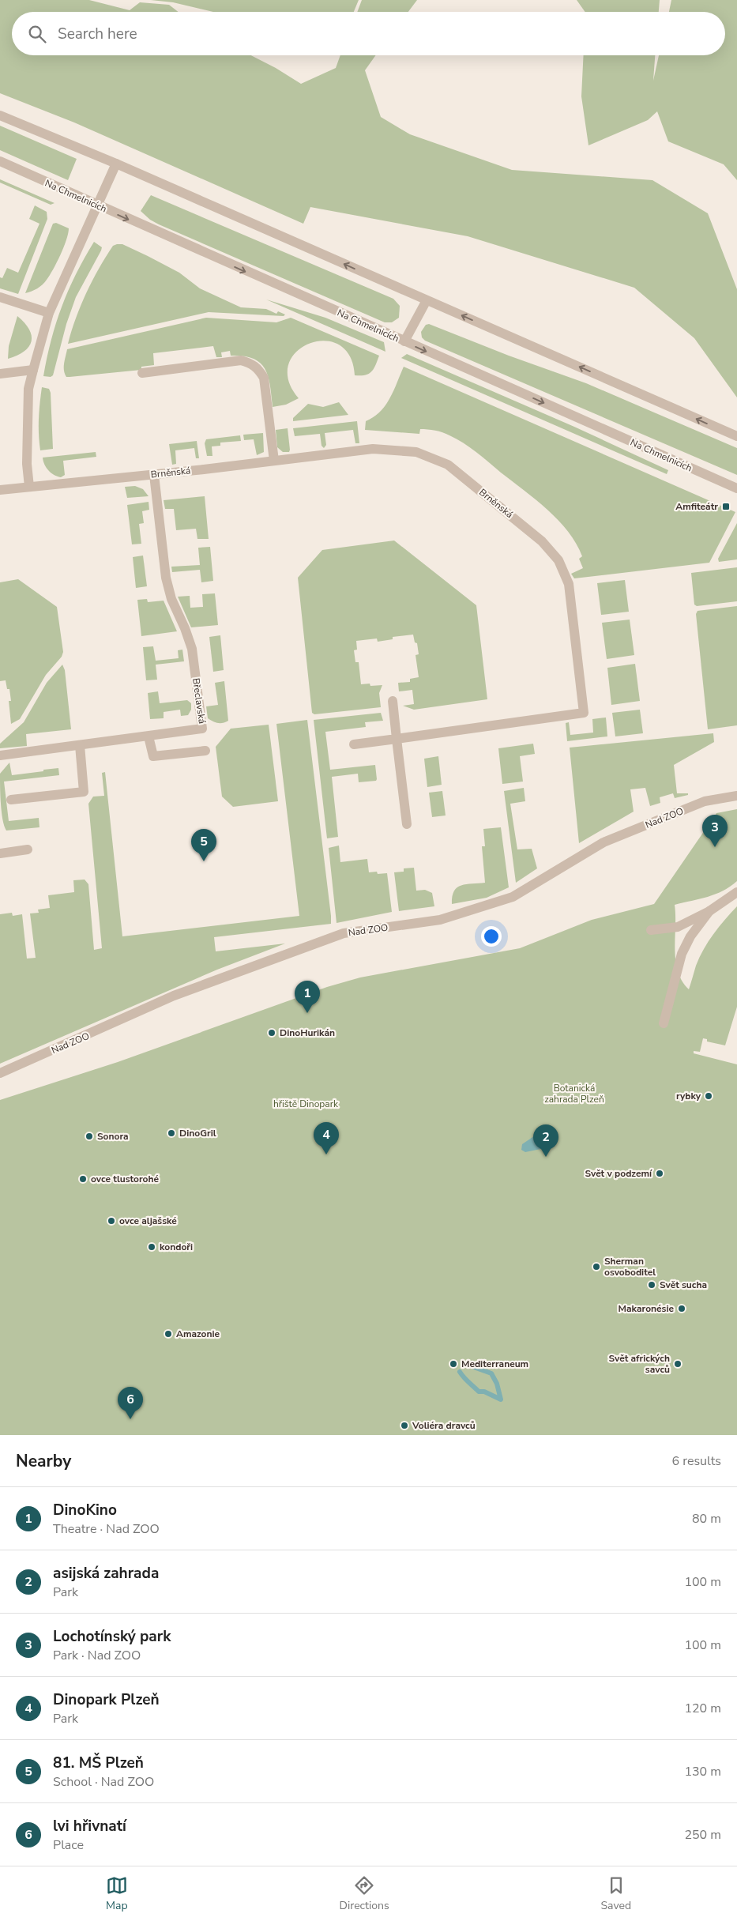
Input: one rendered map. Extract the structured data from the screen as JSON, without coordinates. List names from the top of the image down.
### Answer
{
  "streets": {
    "street": [
      "Na Chmelnicích",
      "Brněnská",
      "Břeclavská",
      "Nad ZOO"
    ]
  },
  "crossings": [
    ["Brněnská", "Břeclavská"]
  ],
  "parks": ["Botanická zahrada Plzeň", "hřiště Dinopark"],
  "places": {
    "transit": ["Amfiteátr"],
    "other": [
      "DinoHurikán",
      "rybky",
      "DinoGril",
      "Sonora",
      "Svět v podzemí",
      "ovce tlustorohé",
      "ovce aljašské",
      "kondoři",
      "Sherman osvoboditel",
      "Svět sucha",
      "Makaronésie",
      "Amazonie",
      "Mediterraneum",
      "Svět afrických savců",
      "Voliéra dravců"
    ]
  },
  "page": {
    "search": "Search here",
    "pins": [
      "3",
      "5",
      "1",
      "4",
      "2",
      "6"
    ],
    "heading": ["Nearby", "6 results"],
    "list": [
      {
        "mark": "1",
        "name": "DinoKino",
        "note": "Theatre · Nad ZOO",
        "value": "80 m"
      },
      {
        "mark": "2",
        "name": "asijská zahrada",
        "note": "Park",
        "value": "100 m"
      },
      {
        "mark": "3",
        "name": "Lochotínský park",
        "note": "Park · Nad ZOO",
        "value": "100 m"
      },
      {
        "mark": "4",
        "name": "Dinopark Plzeň",
        "note": "Park",
        "value": "120 m"
      },
      {
        "mark": "5",
        "name": "81. MŠ Plzeň",
        "note": "School · Nad ZOO",
        "value": "130 m"
      },
      {
        "mark": "6",
        "name": "lvi hřivnatí",
        "note": "Place",
        "value": "250 m"
      }
    ],
    "nav": ["Map", "Directions", "Saved"]
  }
}
